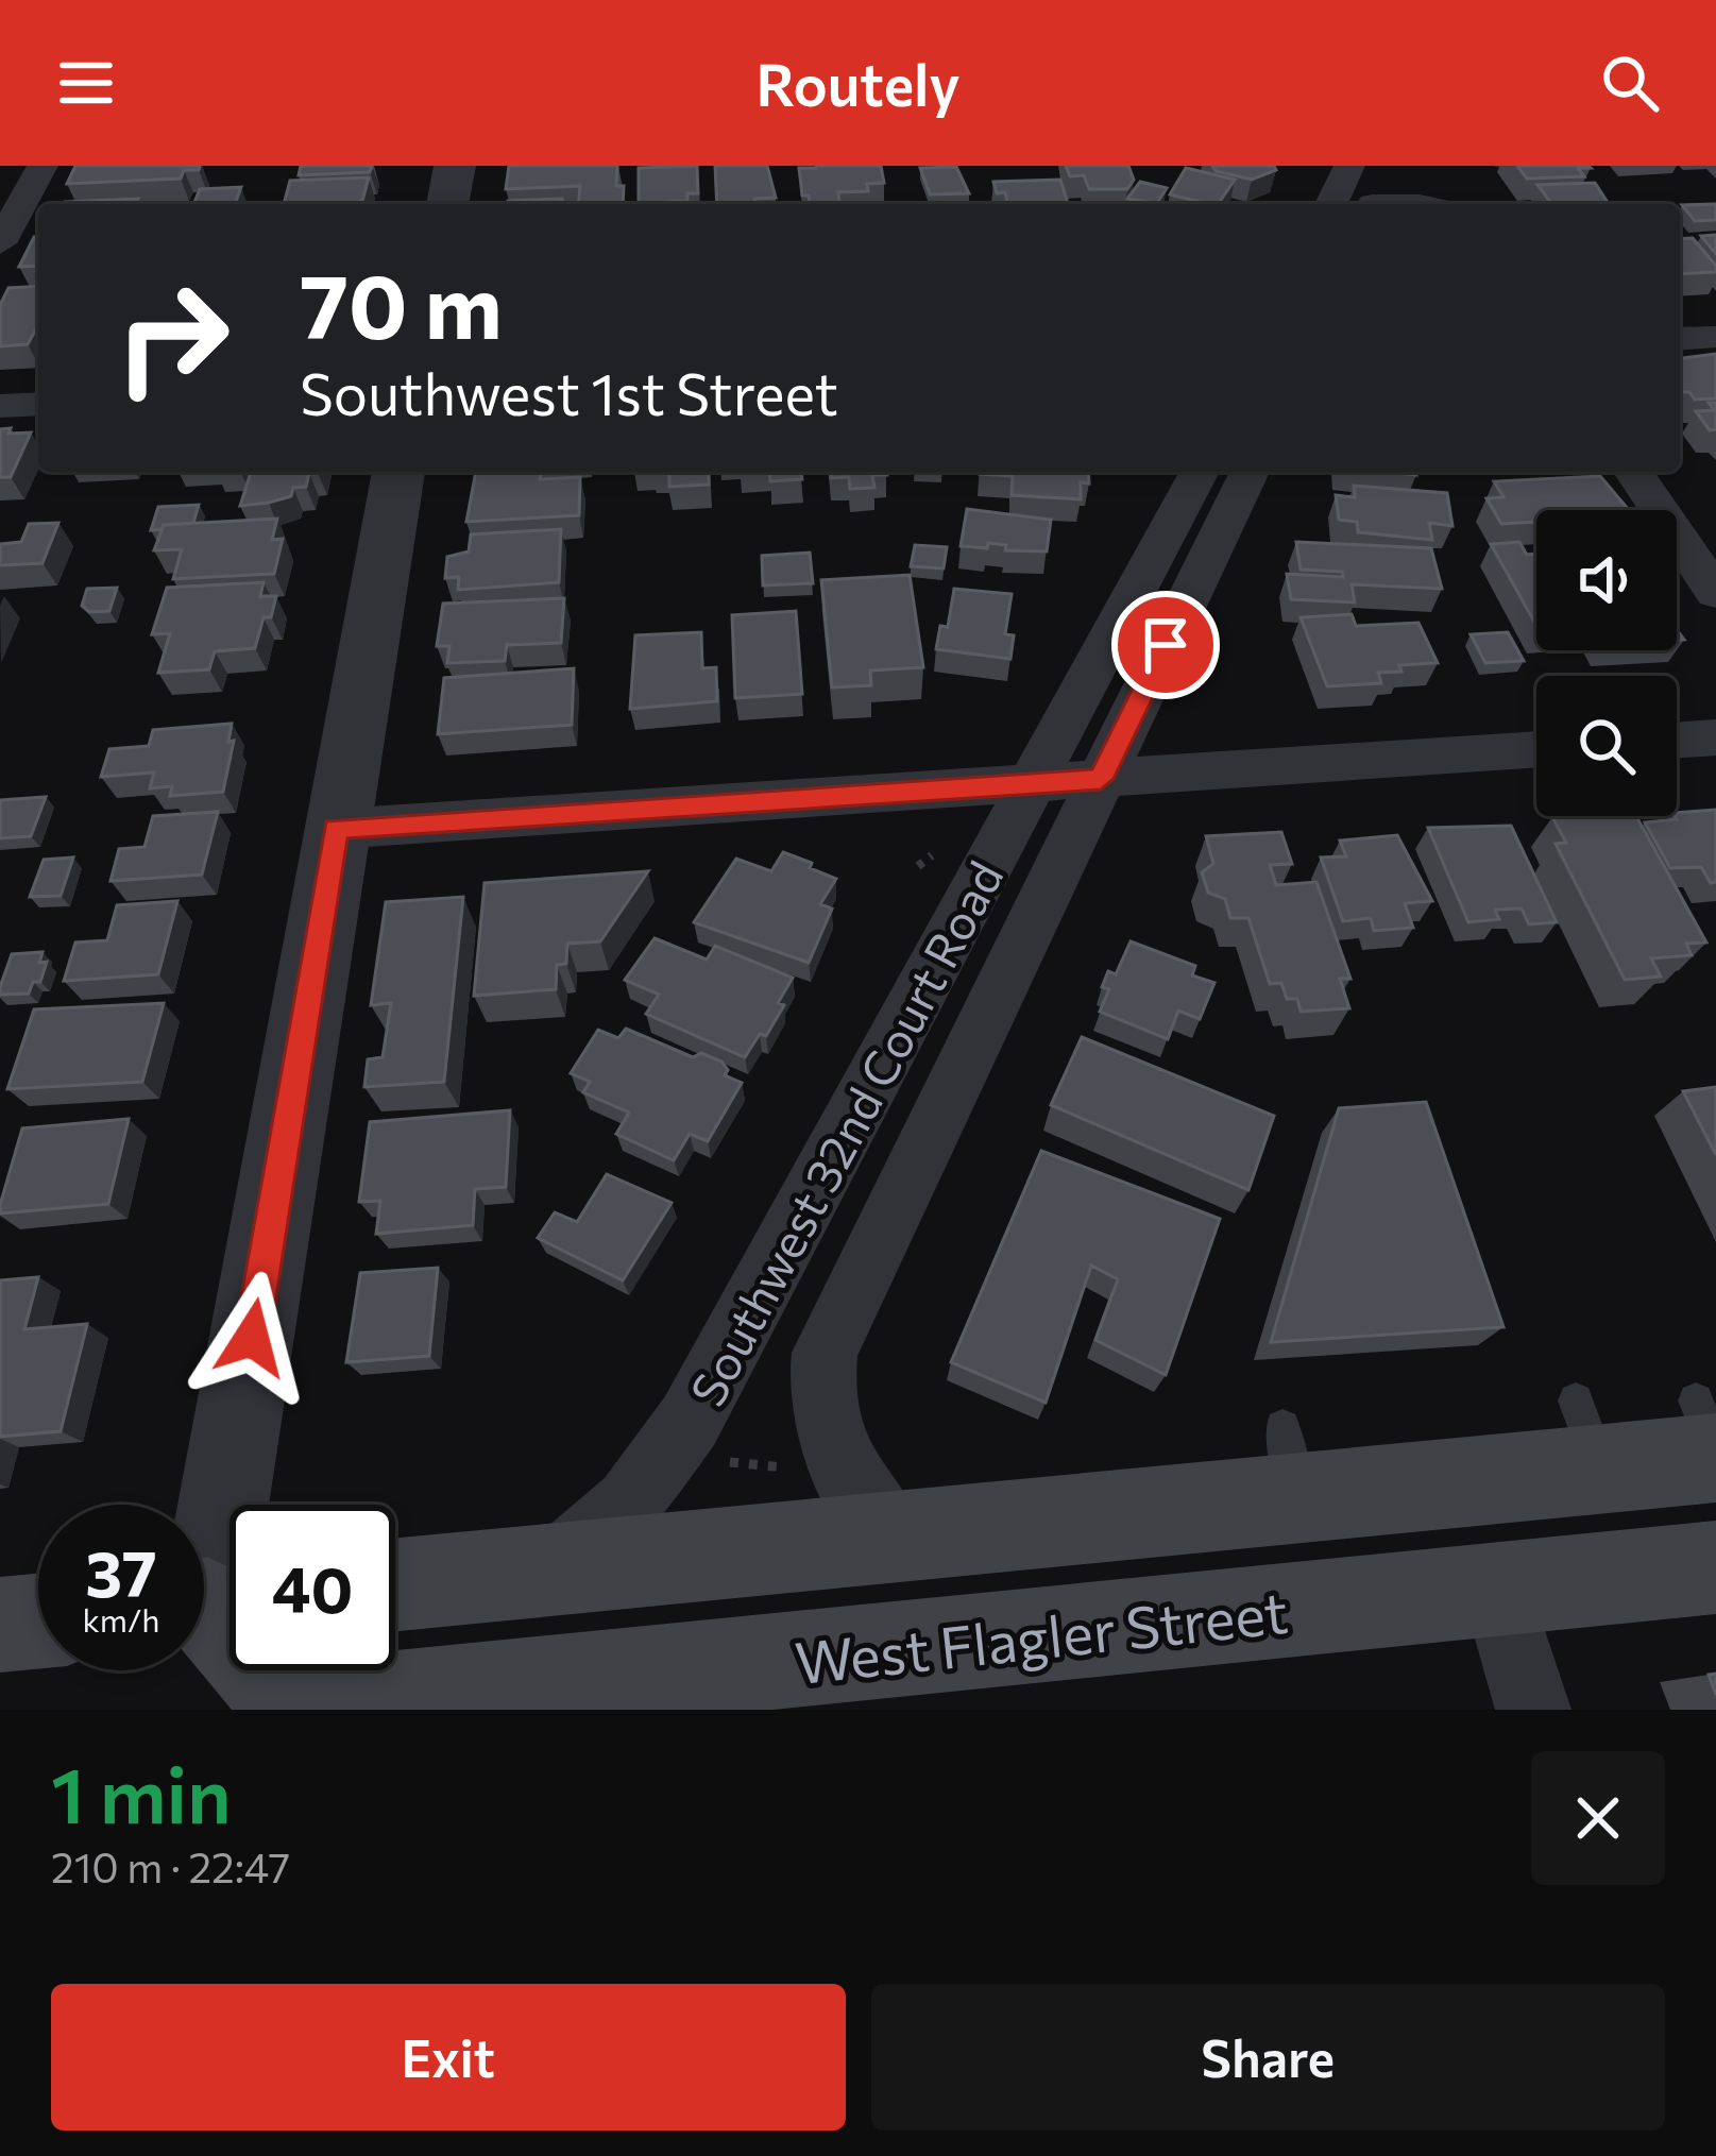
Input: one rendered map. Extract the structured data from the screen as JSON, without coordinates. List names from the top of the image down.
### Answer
{
  "streets": {
    "main road": ["West Flagler Street"],
    "street": ["Southwest 32nd Court Road"]
  },
  "page": {
    "header": "Routely",
    "turn": ["70 m", "Southwest 1st Street"],
    "speed": "37 km/h",
    "limit": "40",
    "heading": ["1 min", "210 m · 22:47"],
    "buttons": ["Exit", "Share"]
  }
}
